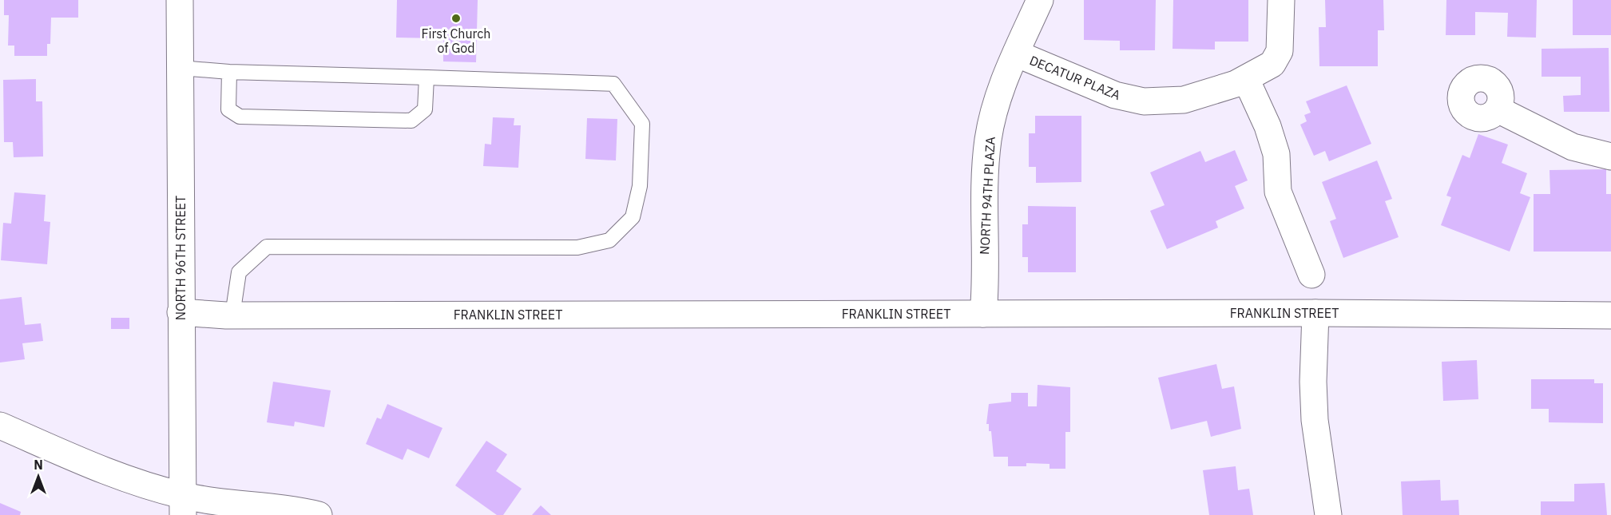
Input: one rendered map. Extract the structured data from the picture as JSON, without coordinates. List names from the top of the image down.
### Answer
{
  "streets": {
    "street": [
      "DECATUR PLAZA",
      "NORTH 94TH PLAZA",
      "NORTH 96TH STREET",
      "FRANKLIN STREET"
    ]
  },
  "crossings": [
    ["DECATUR PLAZA", "NORTH 94TH PLAZA"],
    ["NORTH 94TH PLAZA", "FRANKLIN STREET"],
    ["NORTH 96TH STREET", "FRANKLIN STREET"]
  ],
  "places": ["First Church of God"],
  "north": "top"
}
